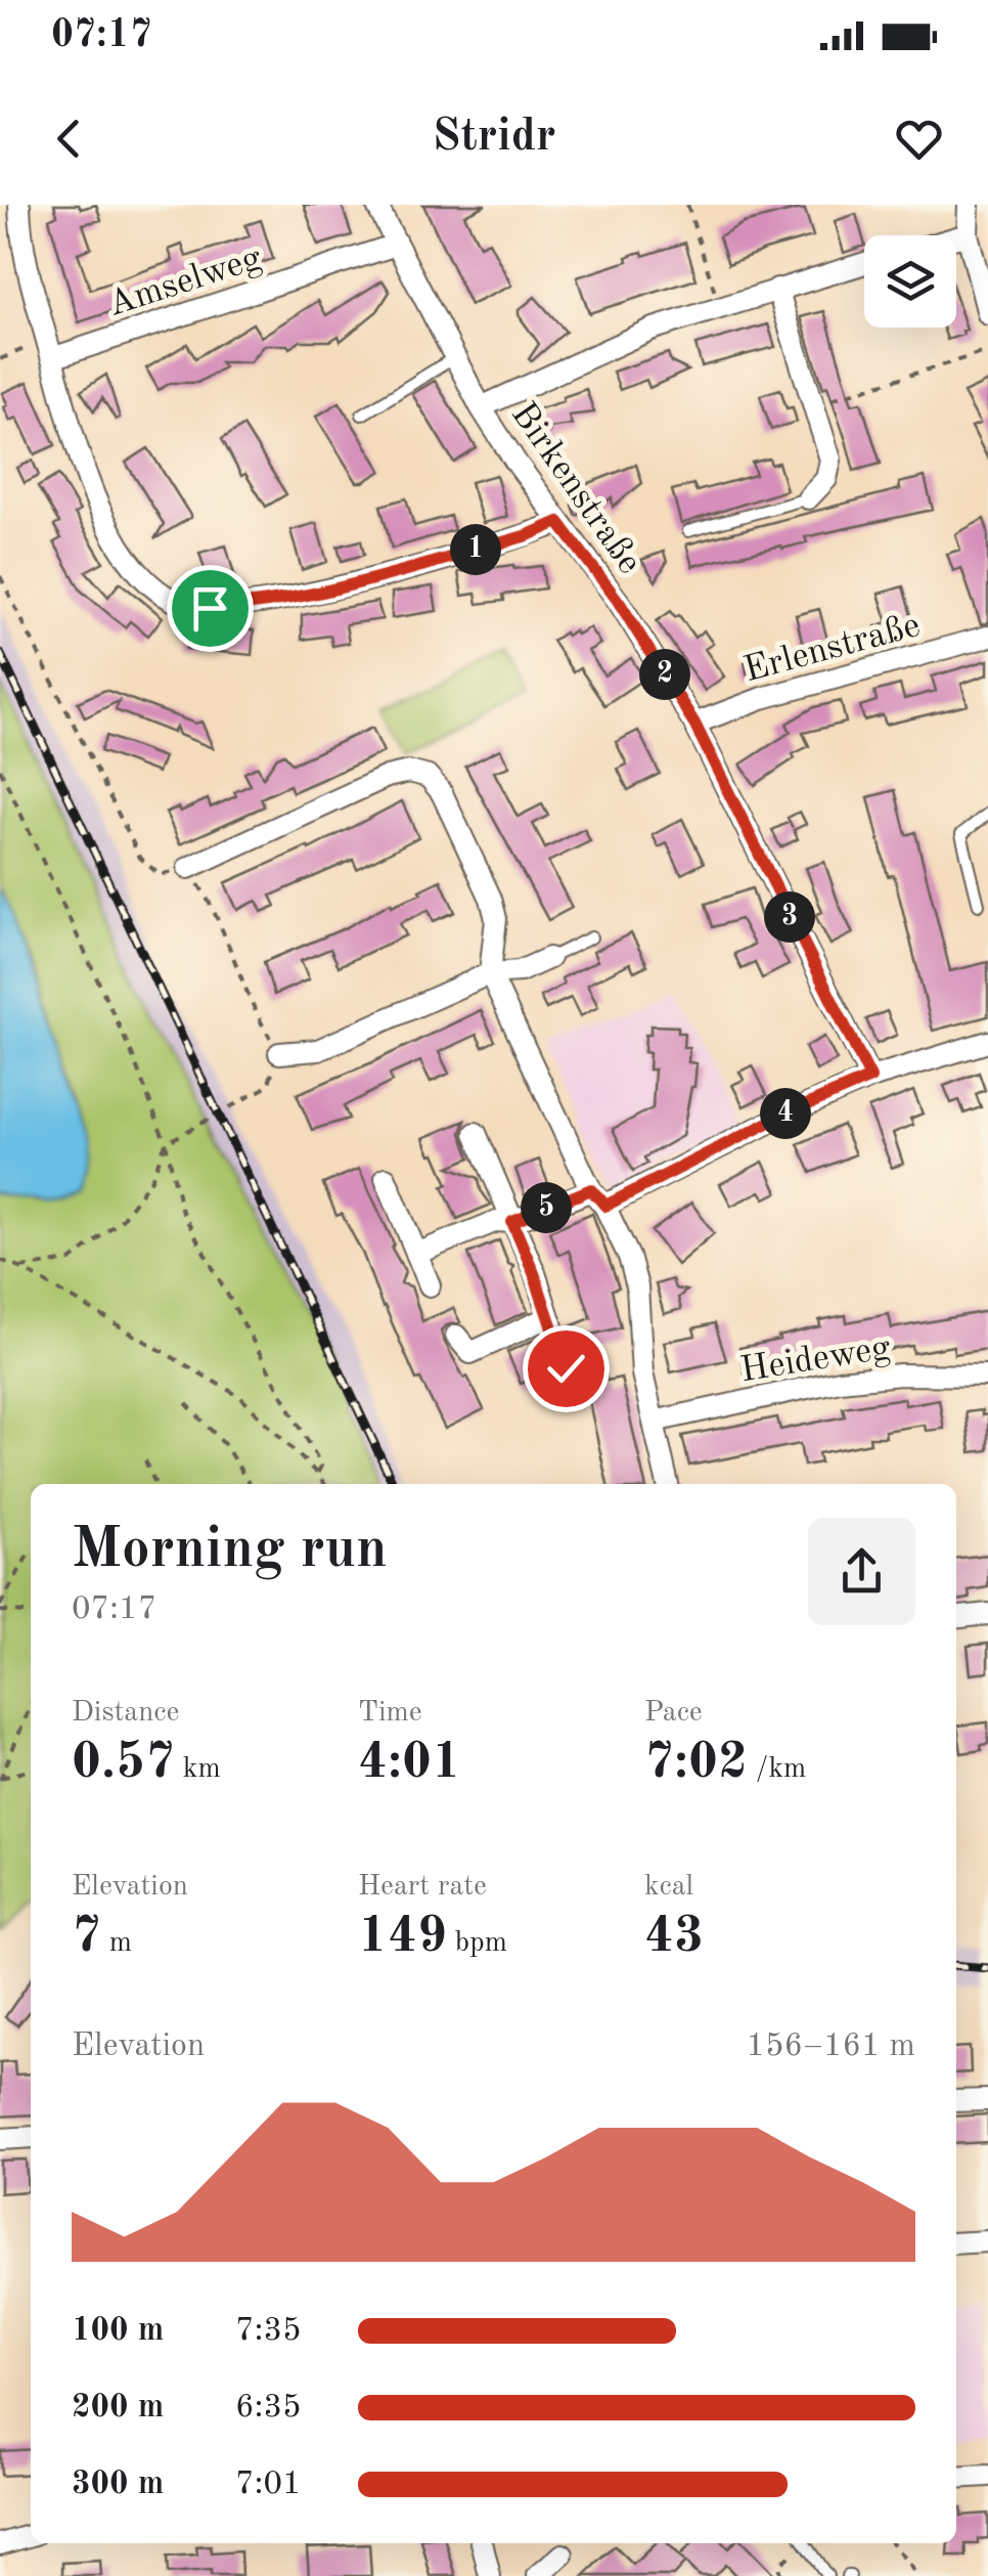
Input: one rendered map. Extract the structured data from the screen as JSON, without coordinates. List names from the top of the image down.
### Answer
{
  "streets": {
    "street": [
      "Amselweg",
      "Birkenstraße",
      "Erlenstraße",
      "Heideweg"
    ]
  },
  "crossings": [
    ["Amselweg", "Birkenstraße"],
    ["Birkenstraße", "Erlenstraße"]
  ],
  "page": {
    "status": "07:17",
    "header": "Stridr",
    "pins": [
      "1",
      "2",
      "3",
      "4",
      "5"
    ],
    "heading": ["Morning run", "07:17"],
    "stats": [
      ["Distance", "0.57 km"],
      ["Time", "4:01"],
      ["Pace", "7:02 /km"],
      ["Elevation", "7 m"],
      ["Heart rate", "149 bpm"],
      ["kcal", "43"]
    ],
    "chart": ["Elevation", "156–161 m"],
    "list": [
      {
        "name": "100 m",
        "note": "7:35"
      },
      {
        "name": "200 m",
        "note": "6:35"
      },
      {
        "name": "300 m",
        "note": "7:01"
      }
    ]
  }
}
